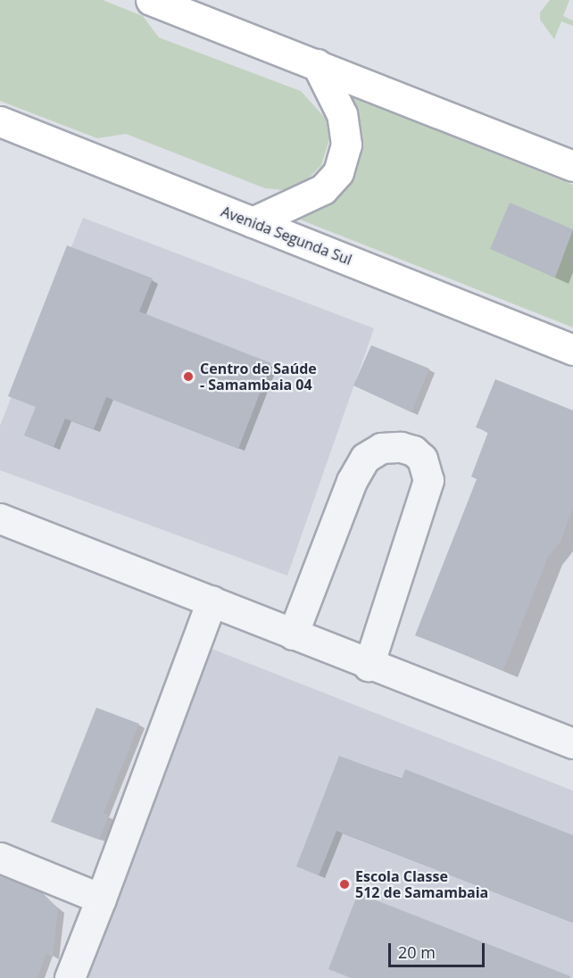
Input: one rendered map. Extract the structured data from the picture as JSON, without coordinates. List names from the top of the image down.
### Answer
{
  "streets": {
    "main road": ["Avenida Segunda Sul"]
  },
  "places": ["Centro de Saúde - Samambaia 04", "Escola Classe 512 de Samambaia"],
  "scale_bar": "20 m"
}
